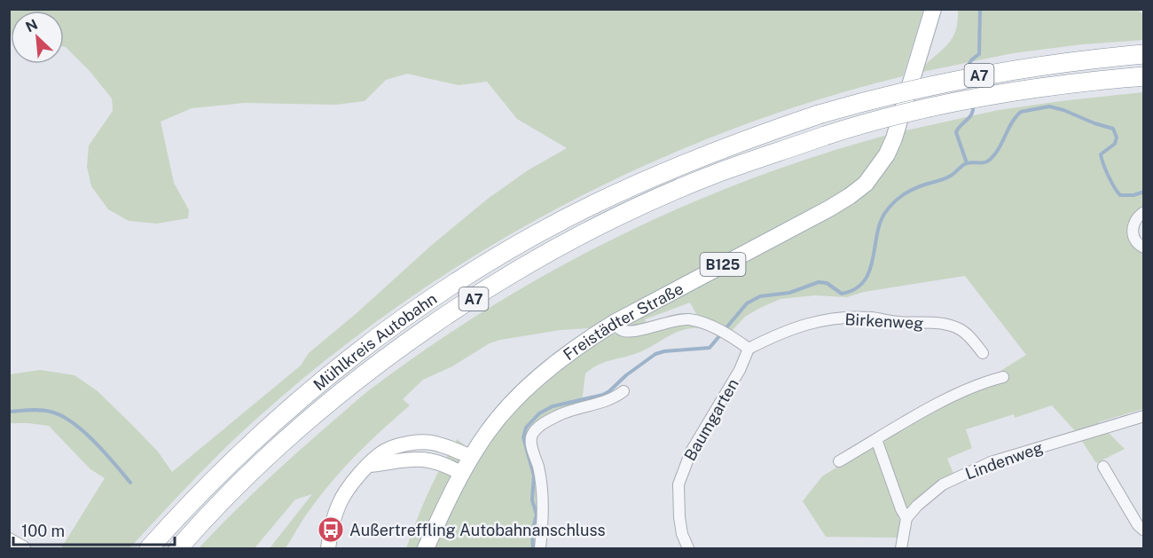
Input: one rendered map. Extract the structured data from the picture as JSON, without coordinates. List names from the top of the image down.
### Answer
{
  "streets": {
    "highway": ["A7", "Mühlkreis Autobahn"],
    "main road": ["B125", "Freistädter Straße"],
    "street": ["Birkenweg", "Baumgarten", "Lindenweg"]
  },
  "crossings": [
    ["Birkenweg", "Baumgarten"]
  ],
  "places": {
    "bus stop": ["Außertreffling Autobahnanschluss"]
  },
  "scale_bar": "100 m",
  "north": "top left"
}
